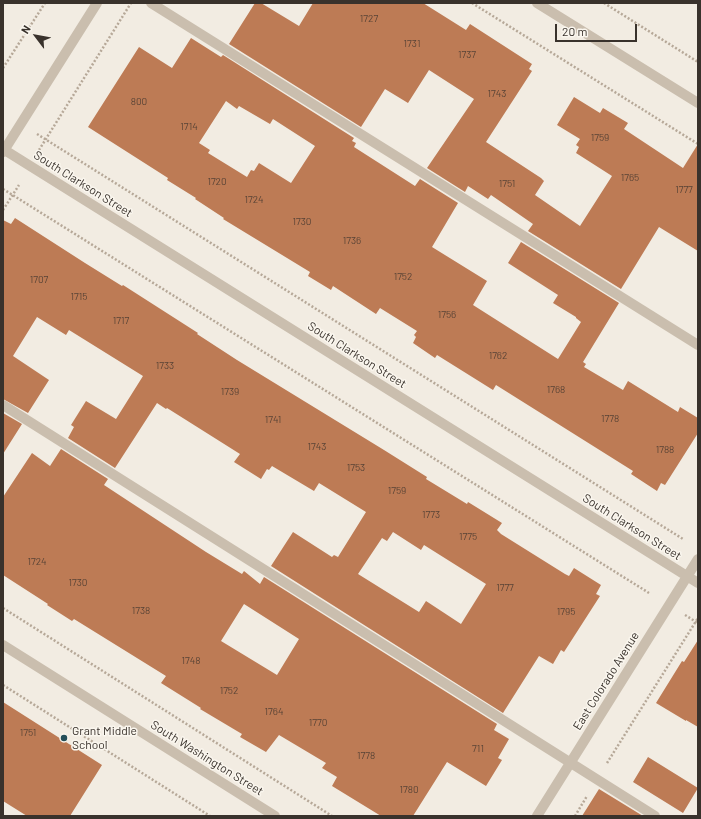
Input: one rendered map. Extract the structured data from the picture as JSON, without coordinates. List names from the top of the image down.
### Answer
{
  "streets": {
    "street": ["South Clarkson Street", "East Colorado Avenue", "South Washington Street"]
  },
  "crossings": [
    ["South Clarkson Street", "East Colorado Avenue"]
  ],
  "places": ["Grant Middle School"],
  "house_numbers": [
    "1727",
    "1731",
    "1737",
    "1743",
    "800",
    "1714",
    "1759",
    "1765",
    "1720",
    "1751",
    "1777",
    "1724",
    "1730",
    "1736",
    "1752",
    "1707",
    "1715",
    "1756",
    "1717",
    "1762",
    "1733",
    "1768",
    "1739",
    "1778",
    "1741",
    "1743",
    "1788",
    "1753",
    "1759",
    "1773",
    "1775",
    "1724",
    "1730",
    "1777",
    "1738",
    "1795",
    "1748",
    "1752",
    "1764",
    "1770",
    "1751",
    "711",
    "1778",
    "1780"
  ],
  "scale_bar": "20 m",
  "north": "top left"
}
